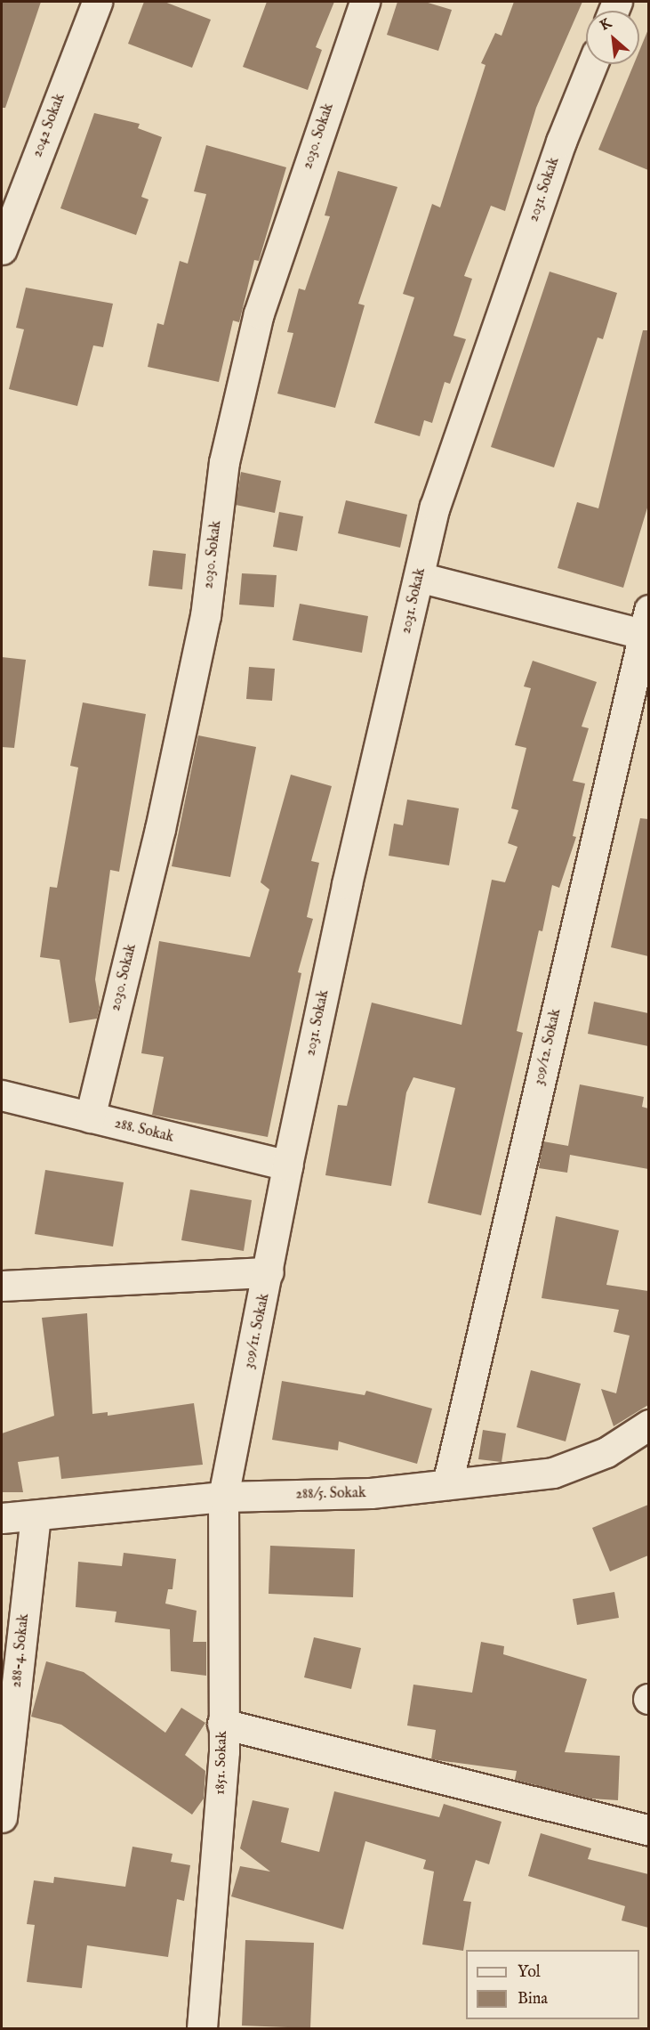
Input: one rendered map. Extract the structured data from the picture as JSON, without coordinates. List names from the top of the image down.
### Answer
{
  "streets": {
    "street": [
      "2042 Sokak",
      "2030. Sokak",
      "2031. Sokak",
      "309/12. Sokak",
      "288. Sokak",
      "309/11. Sokak",
      "288/5. Sokak",
      "288-4. Sokak",
      "1851. Sokak"
    ]
  },
  "crossings": [
    ["2030. Sokak", "288. Sokak"],
    ["2031. Sokak", "288. Sokak"],
    ["2031. Sokak", "309/11. Sokak"],
    ["309/12. Sokak", "288/5. Sokak"],
    ["288. Sokak", "309/11. Sokak"],
    ["309/11. Sokak", "288/5. Sokak"],
    ["309/11. Sokak", "1851. Sokak"],
    ["288/5. Sokak", "288-4. Sokak"],
    ["288/5. Sokak", "1851. Sokak"]
  ],
  "legend": ["Yol", "Bina"],
  "north": "top left"
}
